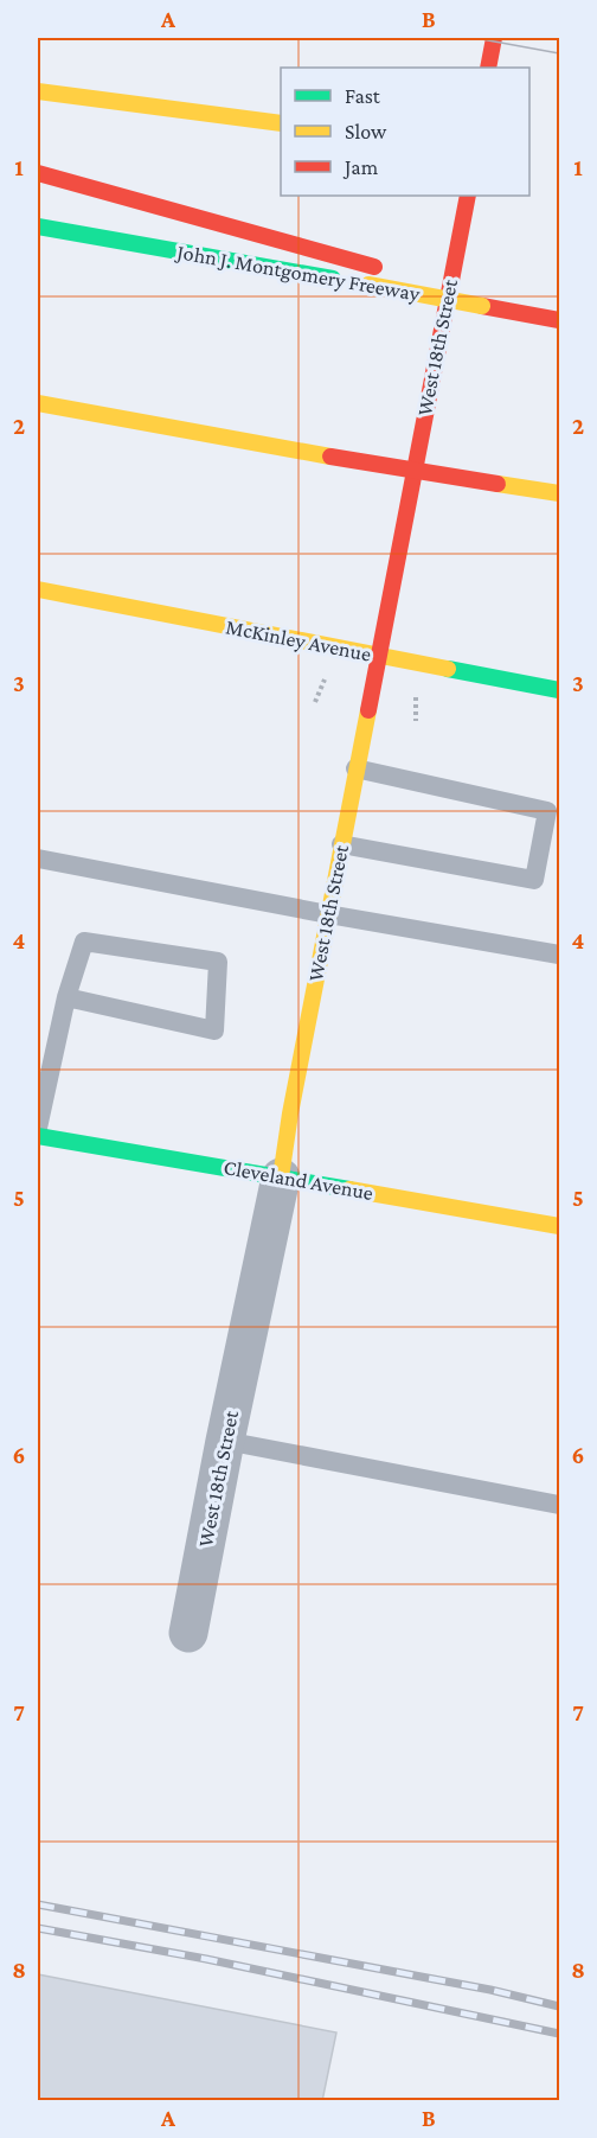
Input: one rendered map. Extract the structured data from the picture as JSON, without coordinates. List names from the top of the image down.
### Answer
{
  "streets": {
    "main road": [
      "John J. Montgomery Freeway",
      "West 18th Street",
      "McKinley Avenue",
      "Cleveland Avenue"
    ]
  },
  "crossings": [
    ["West 18th Street", "McKinley Avenue"],
    ["West 18th Street", "Cleveland Avenue"]
  ],
  "legend": ["Fast", "Slow", "Jam"],
  "grid": {
    "columns": ["A", "B"],
    "rows": [
      "1",
      "2",
      "3",
      "4",
      "5",
      "6",
      "7",
      "8"
    ]
  }
}
